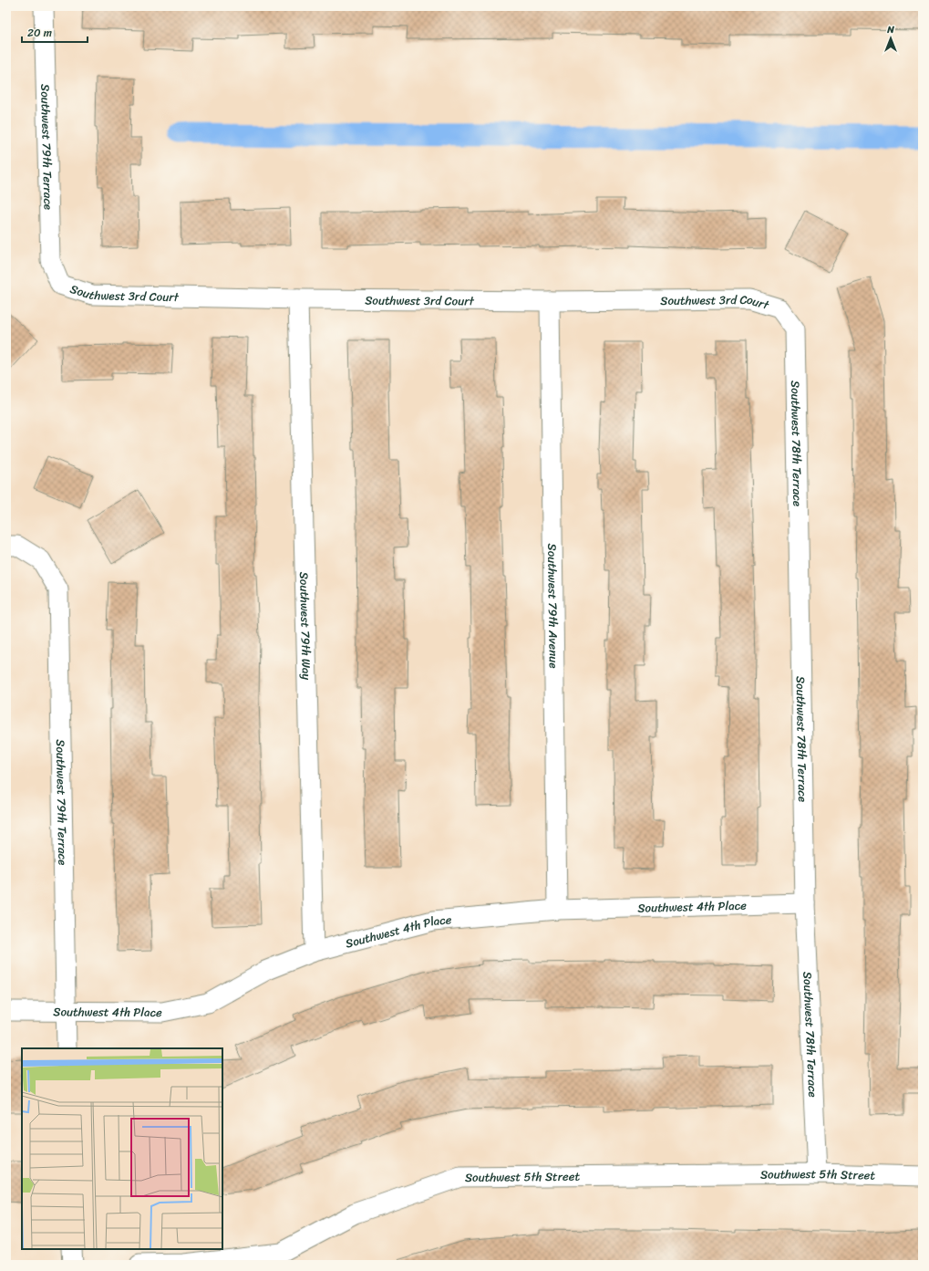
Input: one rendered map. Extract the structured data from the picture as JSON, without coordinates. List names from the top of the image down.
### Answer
{
  "streets": {
    "street": [
      "Southwest 79th Terrace",
      "Southwest 3rd Court",
      "Southwest 78th Terrace",
      "Southwest 79th Avenue",
      "Southwest 79th Way",
      "Southwest 4th Place",
      "Southwest 5th Street"
    ]
  },
  "crossings": [
    ["Southwest 79th Terrace", "Southwest 3rd Court"],
    ["Southwest 79th Terrace", "Southwest 4th Place"],
    ["Southwest 3rd Court", "Southwest 78th Terrace"],
    ["Southwest 3rd Court", "Southwest 79th Avenue"],
    ["Southwest 3rd Court", "Southwest 79th Way"],
    ["Southwest 78th Terrace", "Southwest 4th Place"],
    ["Southwest 78th Terrace", "Southwest 5th Street"],
    ["Southwest 79th Avenue", "Southwest 4th Place"],
    ["Southwest 79th Way", "Southwest 4th Place"]
  ],
  "scale_bar": "20 m",
  "north": "top"
}
